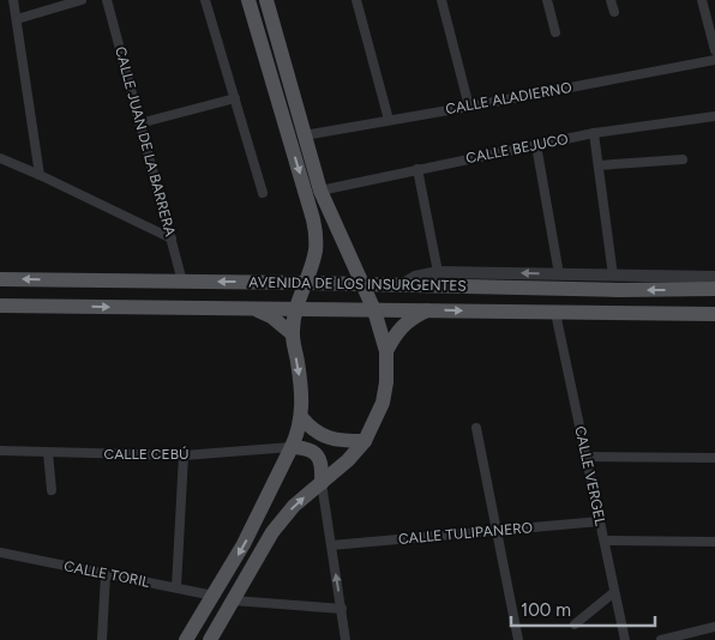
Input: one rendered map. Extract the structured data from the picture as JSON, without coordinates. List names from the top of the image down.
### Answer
{
  "streets": {
    "main road": ["AVENIDA DE LOS INSURGENTES"],
    "street": [
      "CALLE ALADIERNO",
      "CALLE JUAN DE LA BARRERA",
      "CALLE BEJUCO",
      "CALLE CEBÚ",
      "CALLE VERGEL",
      "CALLE TULIPANERO",
      "CALLE TORIL"
    ]
  },
  "crossings": [
    ["CALLE JUAN DE LA BARRERA", "AVENIDA DE LOS INSURGENTES"],
    ["AVENIDA DE LOS INSURGENTES", "CALLE VERGEL"],
    ["CALLE VERGEL", "CALLE TULIPANERO"]
  ],
  "scale_bar": "100 m"
}
